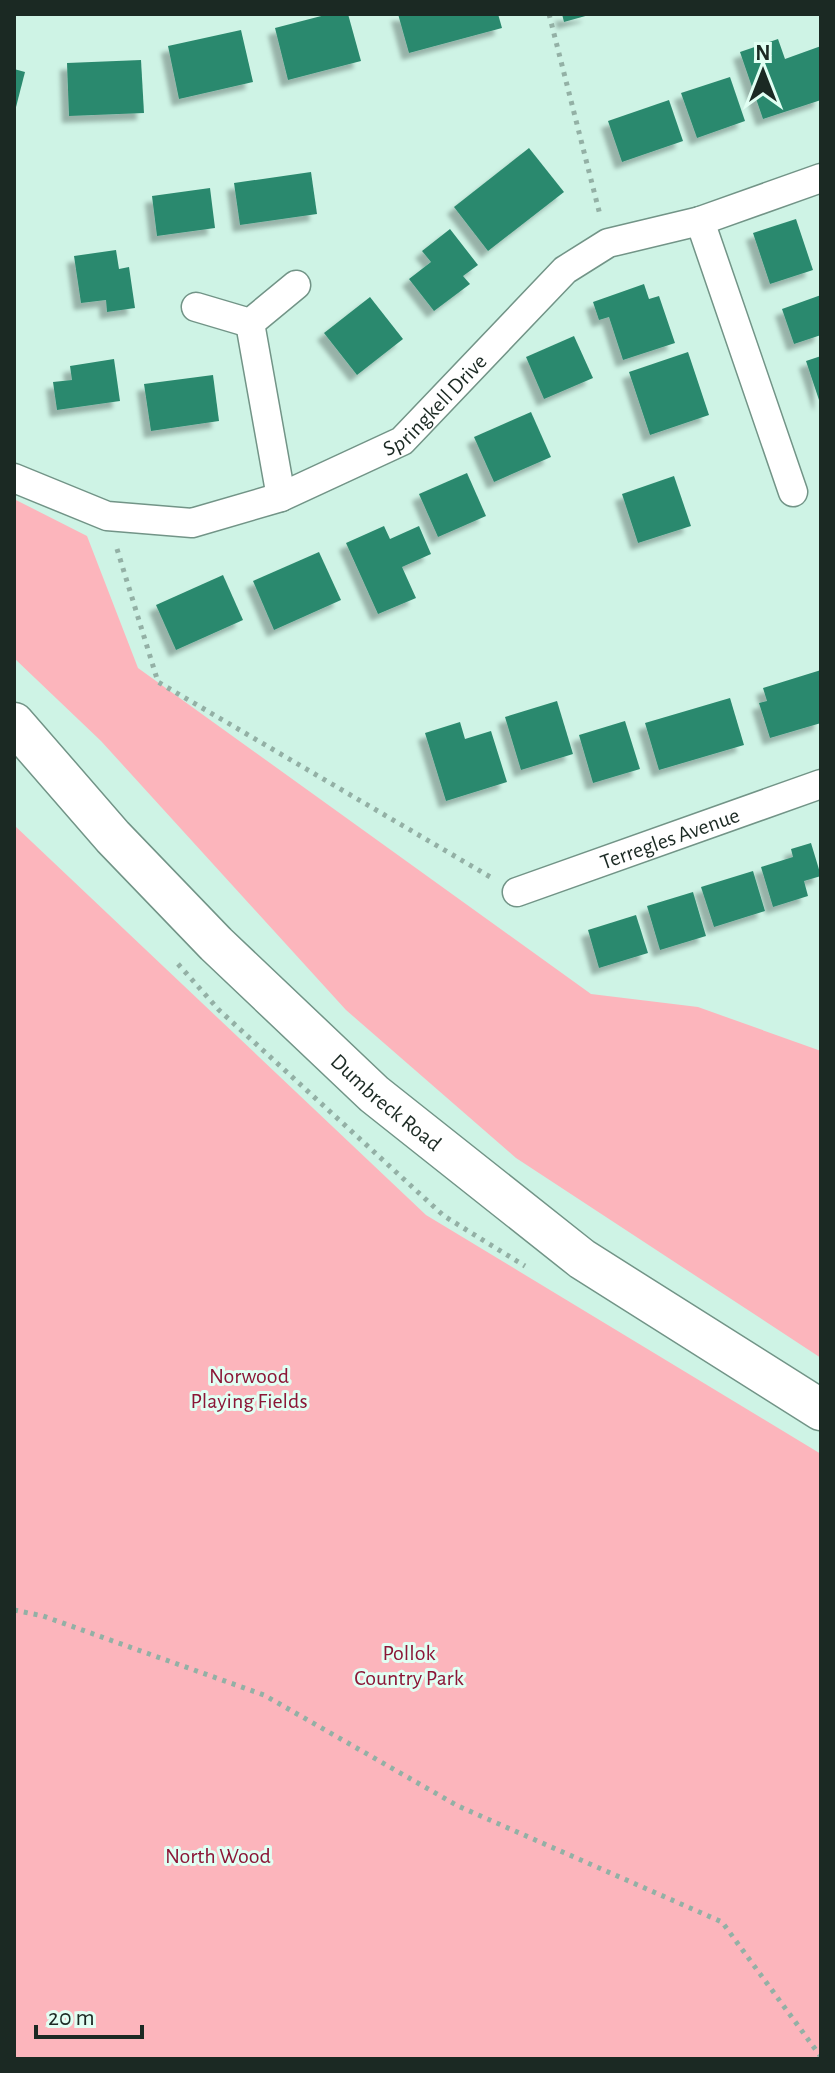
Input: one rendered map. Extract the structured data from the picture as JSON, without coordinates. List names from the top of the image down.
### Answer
{
  "streets": {
    "main road": ["Dumbreck Road"],
    "street": ["Springkell Drive", "Terregles Avenue"]
  },
  "parks": ["Norwood Playing Fields", "Pollok Country Park", "North Wood"],
  "scale_bar": "20 m",
  "north": "top"
}
